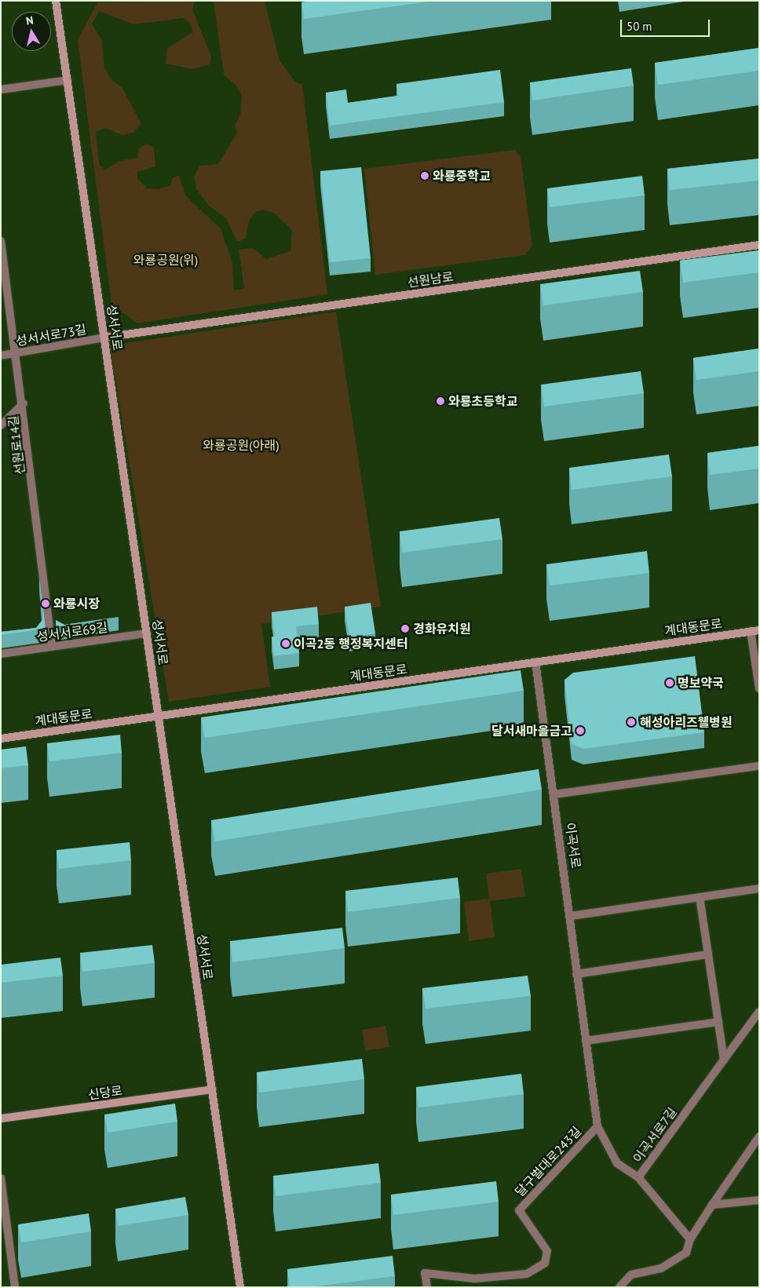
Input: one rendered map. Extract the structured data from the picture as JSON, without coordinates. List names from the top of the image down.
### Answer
{
  "streets": {
    "main road": [
      "선원남로",
      "성서서로",
      "계대동문로",
      "신당로"
    ],
    "street": [
      "성서서로73길",
      "선원로14길",
      "성서서로69길",
      "이곡서로",
      "이곡서로7길",
      "달구벌대로243길"
    ]
  },
  "crossings": [
    ["선원남로", "성서서로"],
    ["선원남로", "성서서로73길"],
    ["성서서로", "성서서로73길"],
    ["성서서로", "계대동문로"],
    ["성서서로", "성서서로69길"],
    ["성서서로", "신당로"],
    ["성서서로73길", "선원로14길"],
    ["선원로14길", "성서서로69길"],
    ["계대동문로", "이곡서로"],
    ["이곡서로", "달구벌대로243길"]
  ],
  "parks": ["와룡공원(위)", "와룡공원(아래)"],
  "places": [
    "와룡중학교",
    "와룡초등학교",
    "와룡시장",
    "경화유치원",
    "이곡2동 행정복지센터",
    "명보약국",
    "해성아리즈웰병원",
    "달서새마을금고"
  ],
  "scale_bar": "50 m",
  "north": "top"
}
